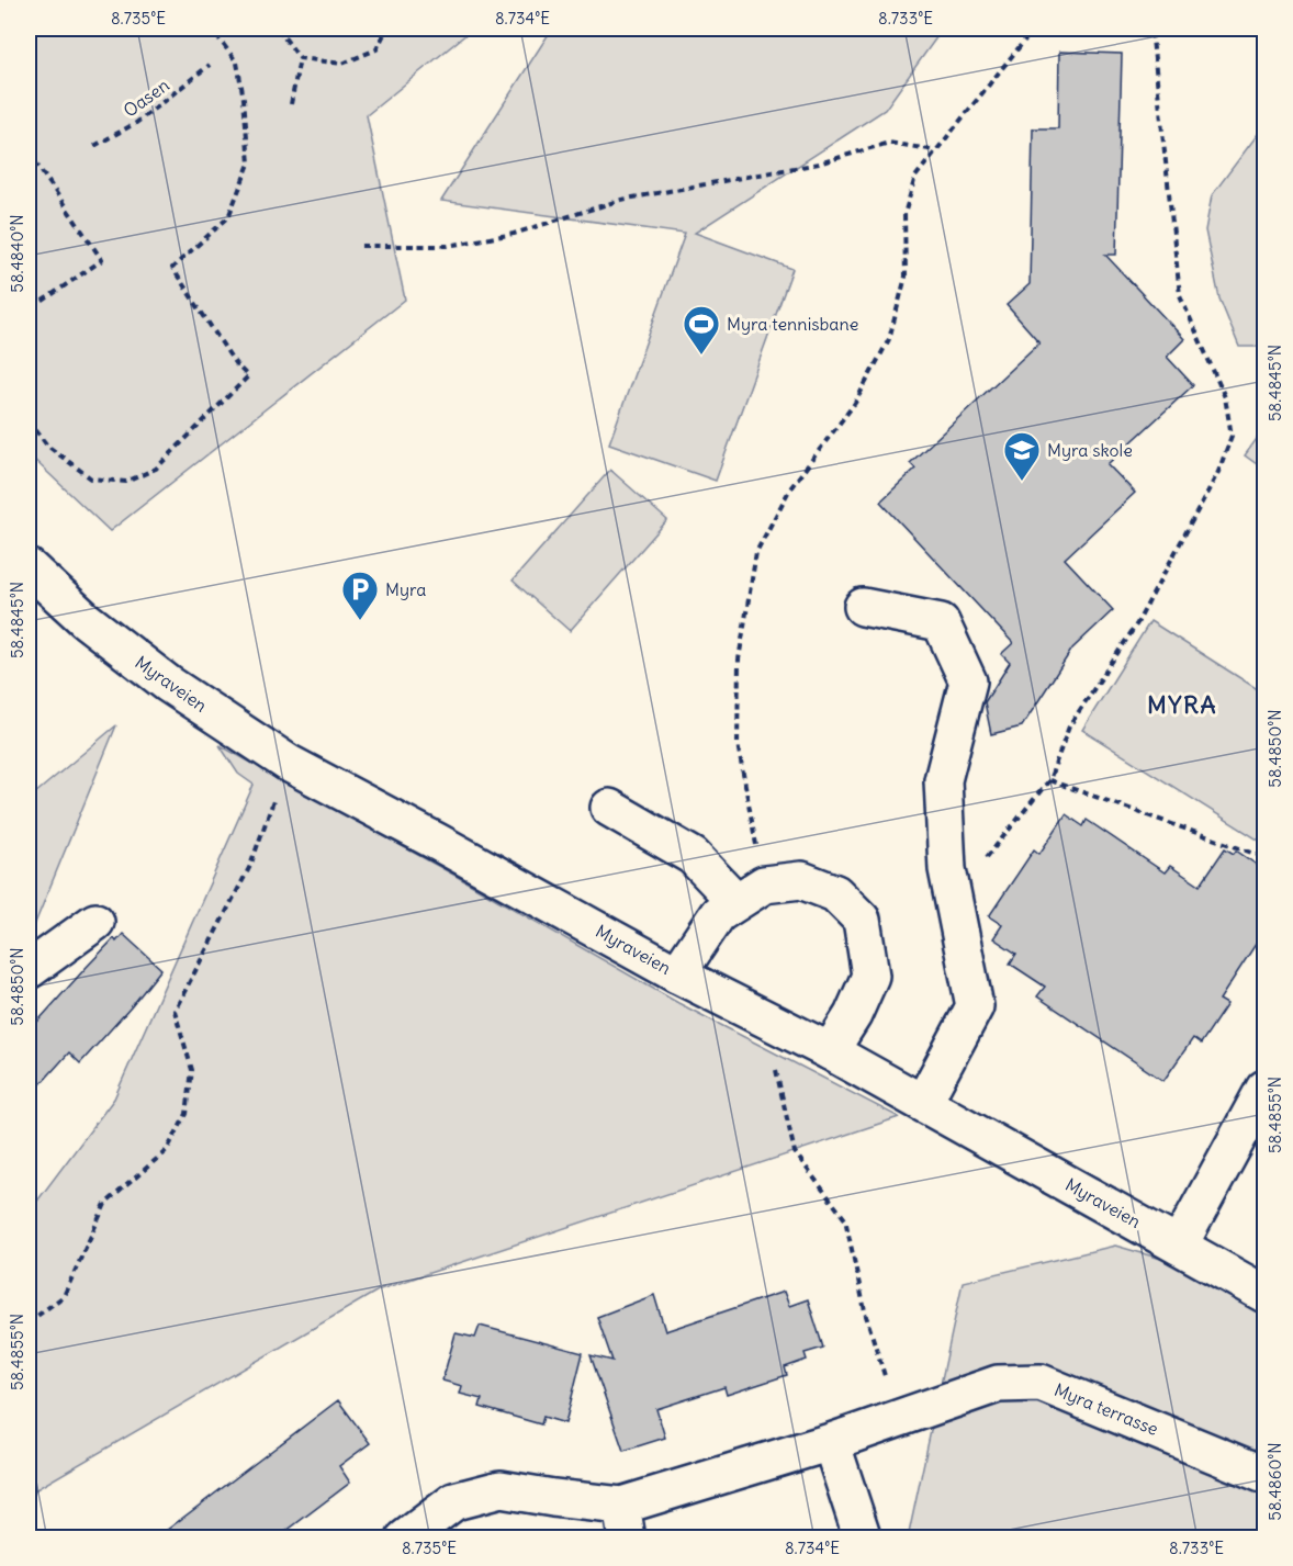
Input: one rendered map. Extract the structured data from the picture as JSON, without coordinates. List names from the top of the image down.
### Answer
{
  "streets": {
    "main road": ["Myraveien", "Myra terrasse"],
    "path": ["Oasen"]
  },
  "districts": ["MYRA"],
  "places": {
    "sports": ["Myra tennisbane"],
    "school or university": ["Myra skole"],
    "parking": ["Myra"]
  },
  "coordinates": [
    "8.735°E",
    "8.734°E",
    "8.733°E",
    "58.4840°N",
    "58.4845°N",
    "58.4850°N",
    "58.4855°N",
    "58.4860°N"
  ]
}
